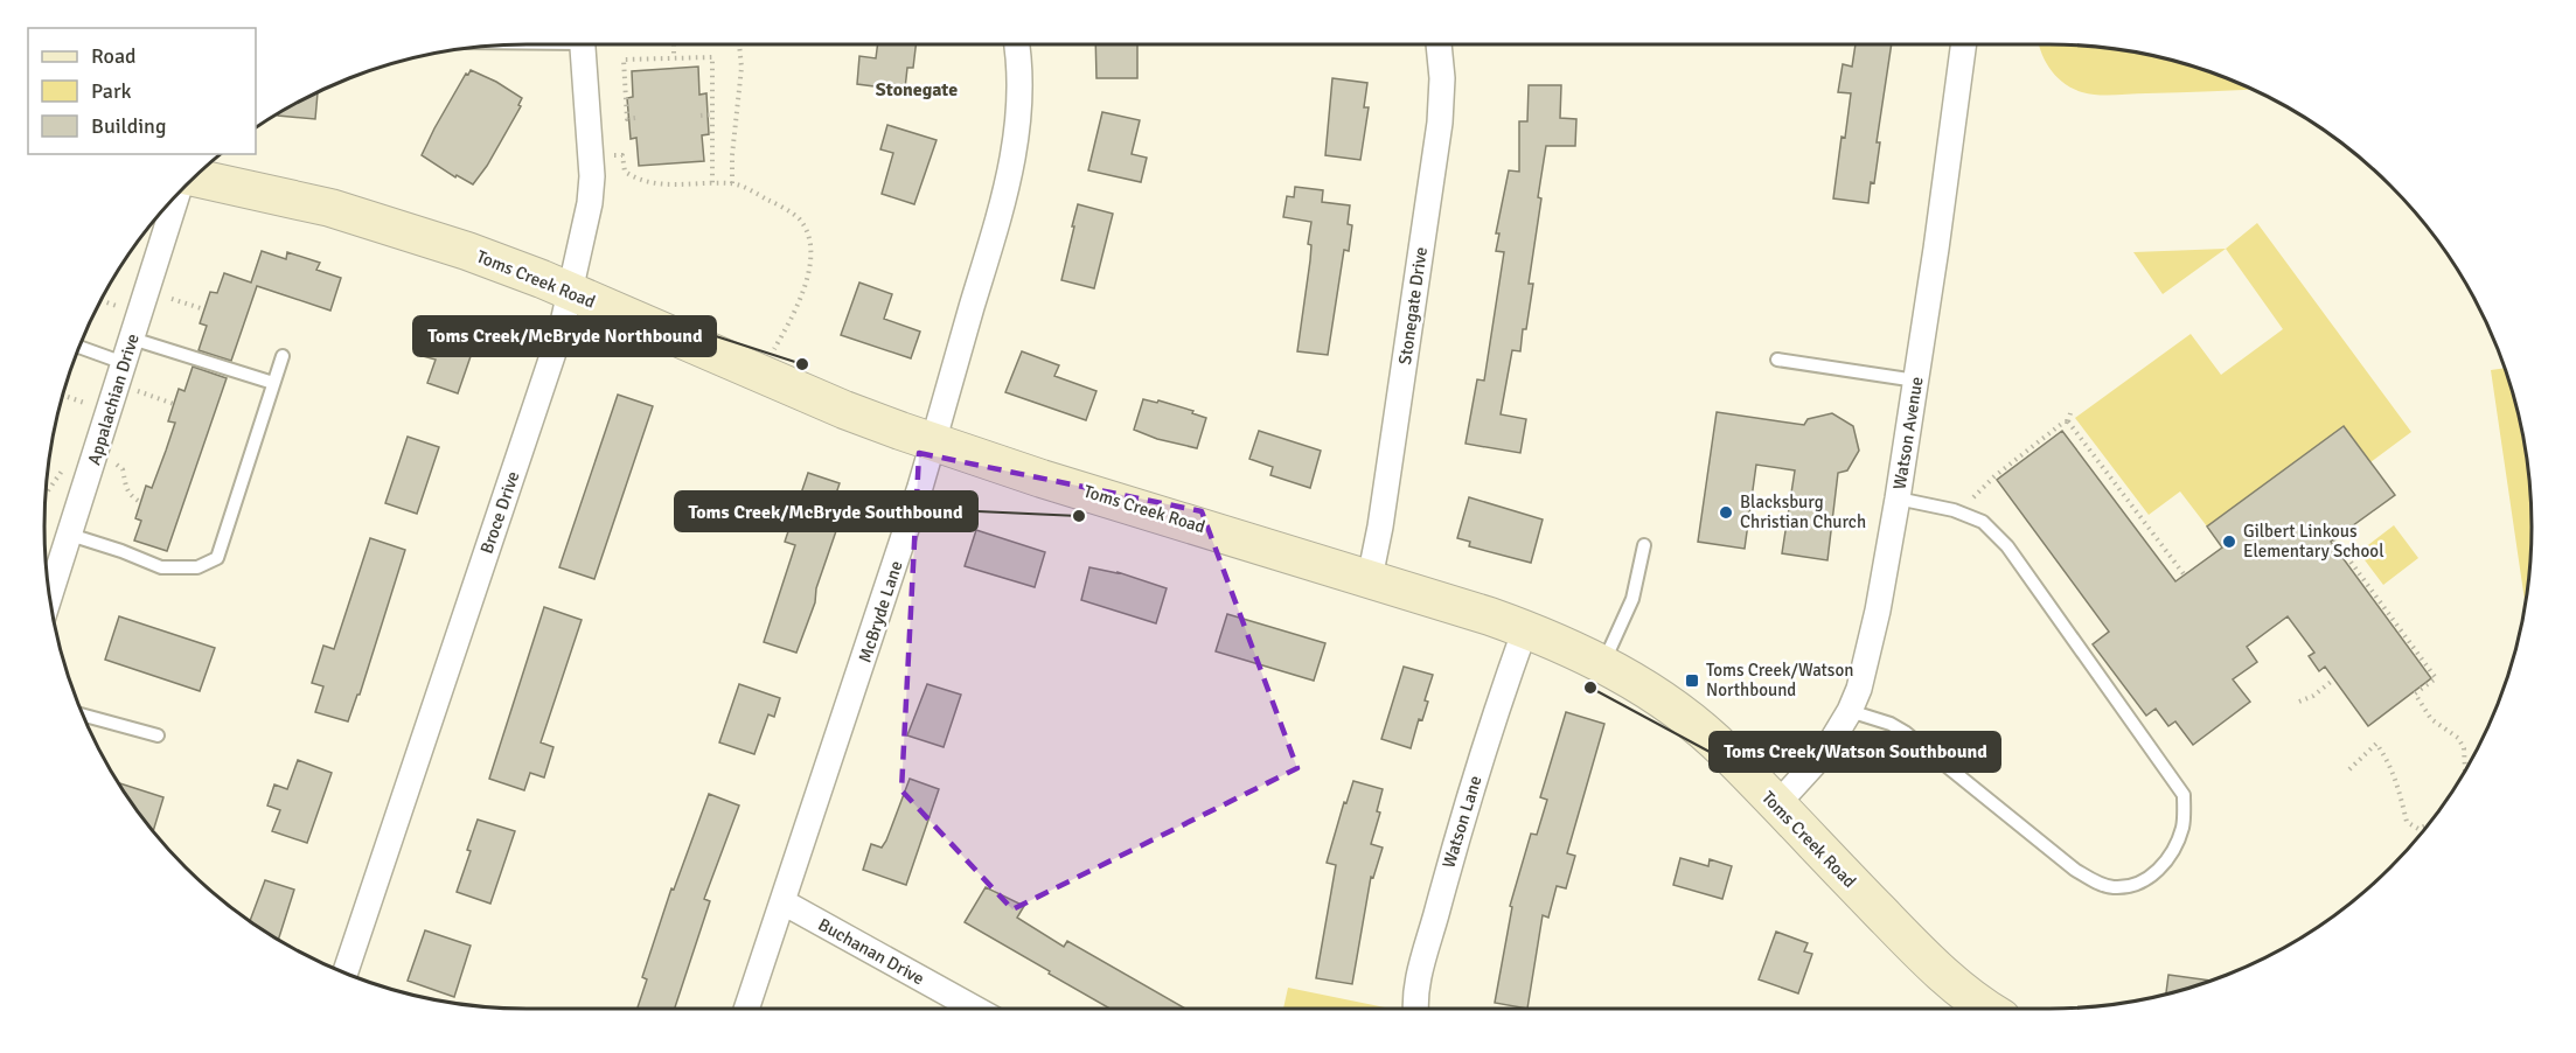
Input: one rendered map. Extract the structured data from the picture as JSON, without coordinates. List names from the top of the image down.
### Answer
{
  "streets": {
    "main road": ["Toms Creek Road"],
    "street": [
      "Stonegate Drive",
      "Appalachian Drive",
      "Watson Avenue",
      "Broce Drive",
      "McBryde Lane",
      "Watson Lane",
      "Buchanan Drive"
    ]
  },
  "crossings": [
    ["Toms Creek Road", "Stonegate Drive"],
    ["Toms Creek Road", "Watson Avenue"],
    ["Toms Creek Road", "Broce Drive"],
    ["Toms Creek Road", "McBryde Lane"],
    ["Toms Creek Road", "Watson Lane"],
    ["McBryde Lane", "Buchanan Drive"]
  ],
  "districts": ["Stonegate"],
  "places": {
    "other": [
      "Toms Creek/McBryde Northbound",
      "Blacksburg Christian Church",
      "Toms Creek/McBryde Southbound",
      "Gilbert Linkous Elementary School",
      "Toms Creek/Watson Southbound"
    ],
    "transit": ["Toms Creek/Watson Northbound"]
  },
  "legend": ["Road", "Park", "Building"]
}
